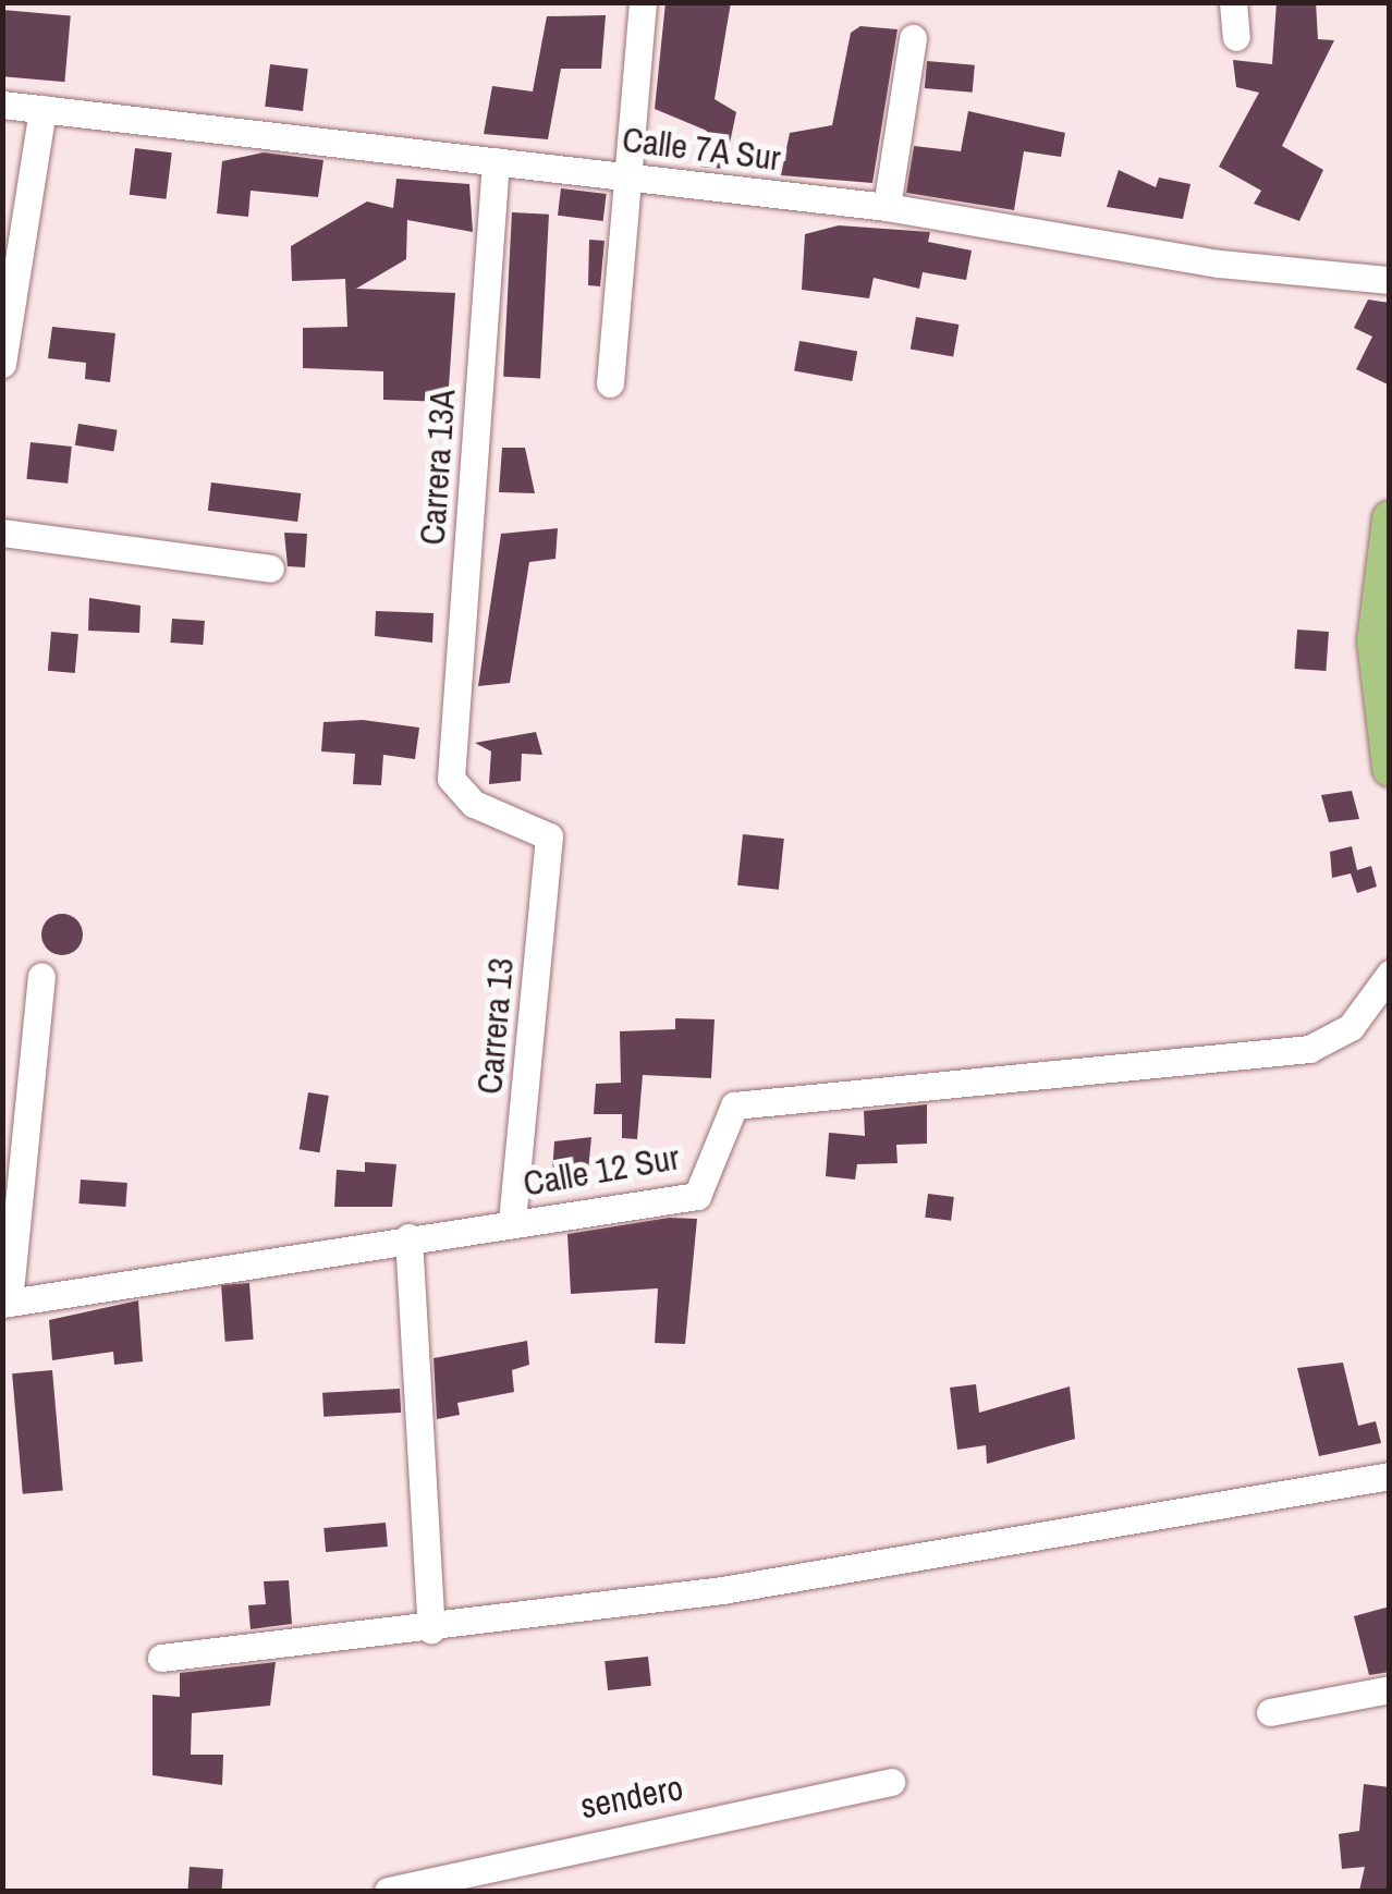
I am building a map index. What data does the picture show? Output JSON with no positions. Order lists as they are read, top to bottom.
{
  "streets": {
    "street": [
      "Calle 7A Sur",
      "Carrera 13A",
      "Carrera 13",
      "Calle 12 Sur",
      "sendero"
    ]
  },
  "crossings": [
    ["Calle 7A Sur", "Carrera 13A"],
    ["Carrera 13A", "Carrera 13"],
    ["Carrera 13", "Calle 12 Sur"]
  ]
}
